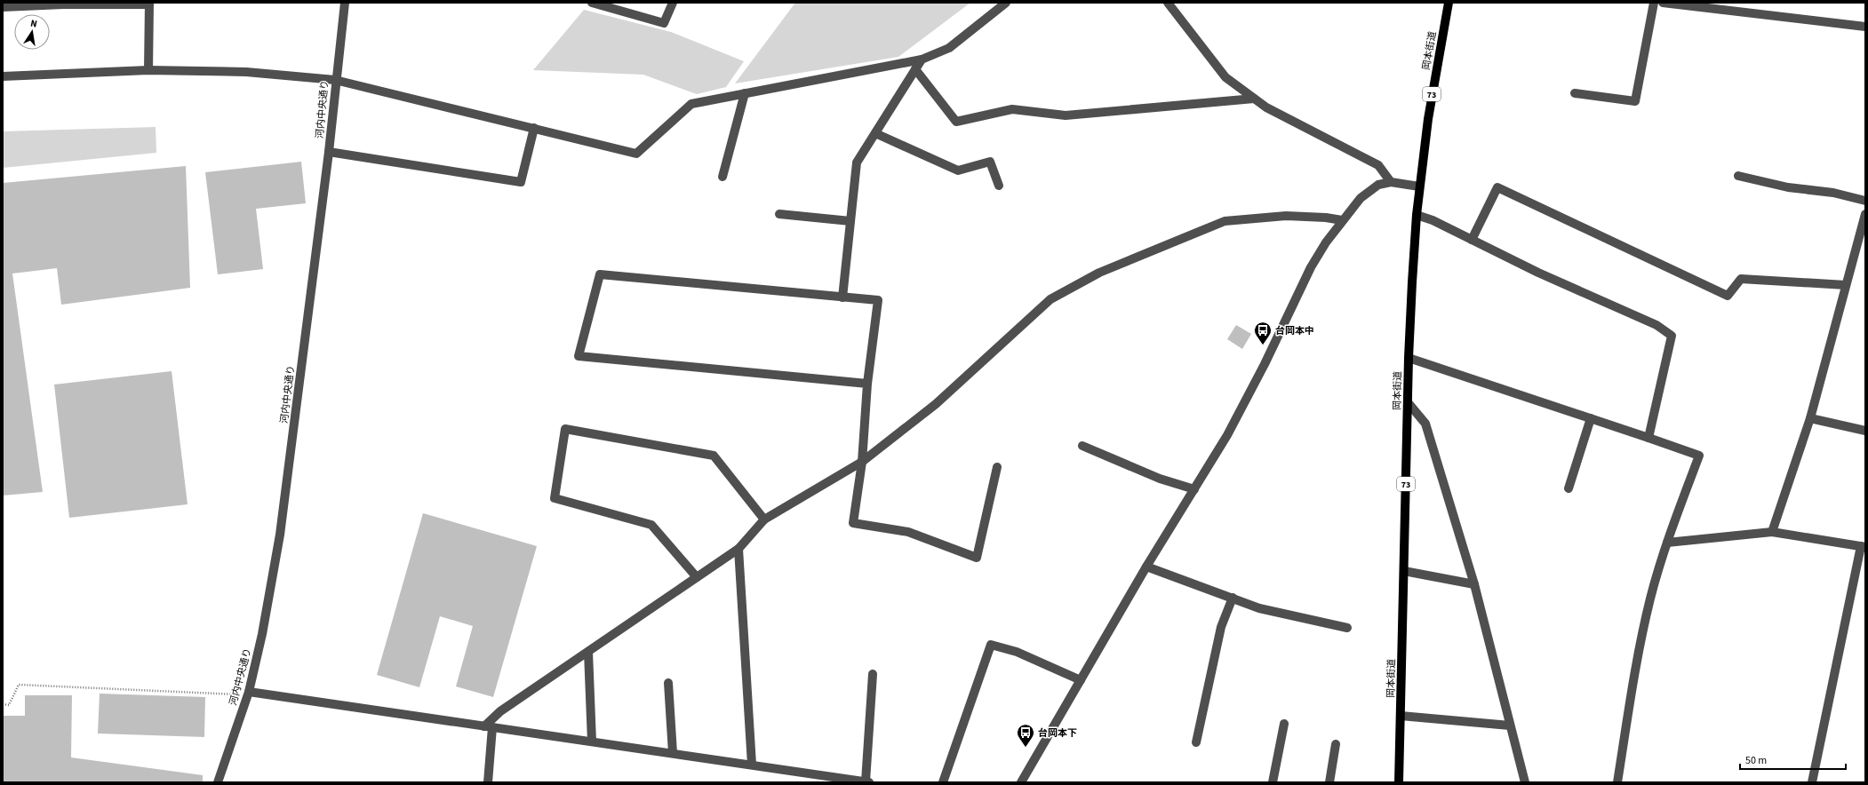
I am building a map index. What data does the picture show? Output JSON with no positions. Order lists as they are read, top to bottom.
{
  "streets": {
    "main road": ["岡本街道", "73"],
    "street": ["河内中央通り"]
  },
  "places": {
    "bus stop": ["台岡本中", "台岡本下"]
  },
  "scale_bar": "50 m",
  "north": "top"
}
